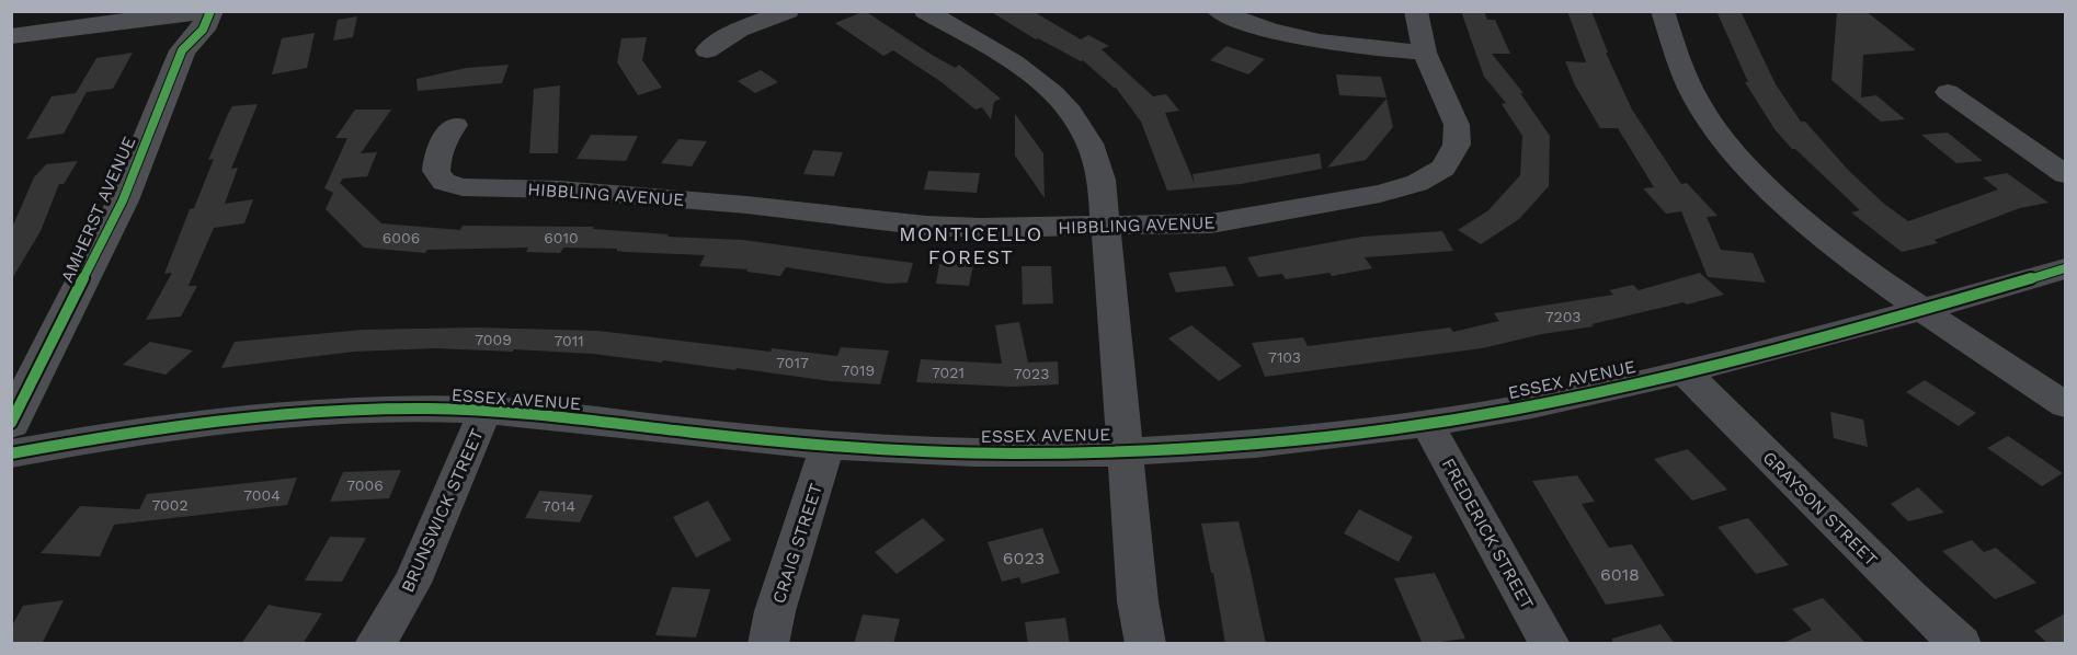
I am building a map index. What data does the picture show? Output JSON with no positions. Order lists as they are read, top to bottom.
{
  "streets": {
    "main road": ["AMHERST AVENUE"],
    "street": [
      "HIBBLING AVENUE",
      "ESSEX AVENUE",
      "GRAYSON STREET",
      "BRUNSWICK STREET",
      "FREDERICK STREET",
      "CRAIG STREET"
    ]
  },
  "crossings": [
    ["ESSEX AVENUE", "GRAYSON STREET"],
    ["ESSEX AVENUE", "BRUNSWICK STREET"],
    ["ESSEX AVENUE", "FREDERICK STREET"],
    ["ESSEX AVENUE", "CRAIG STREET"]
  ],
  "districts": ["MONTICELLO FOREST"],
  "house_numbers": [
    "6006",
    "6010",
    "7203",
    "7009",
    "7011",
    "7103",
    "7017",
    "7019",
    "7021",
    "7023",
    "7006",
    "7004",
    "7002",
    "7014",
    "6023",
    "6018"
  ]
}
